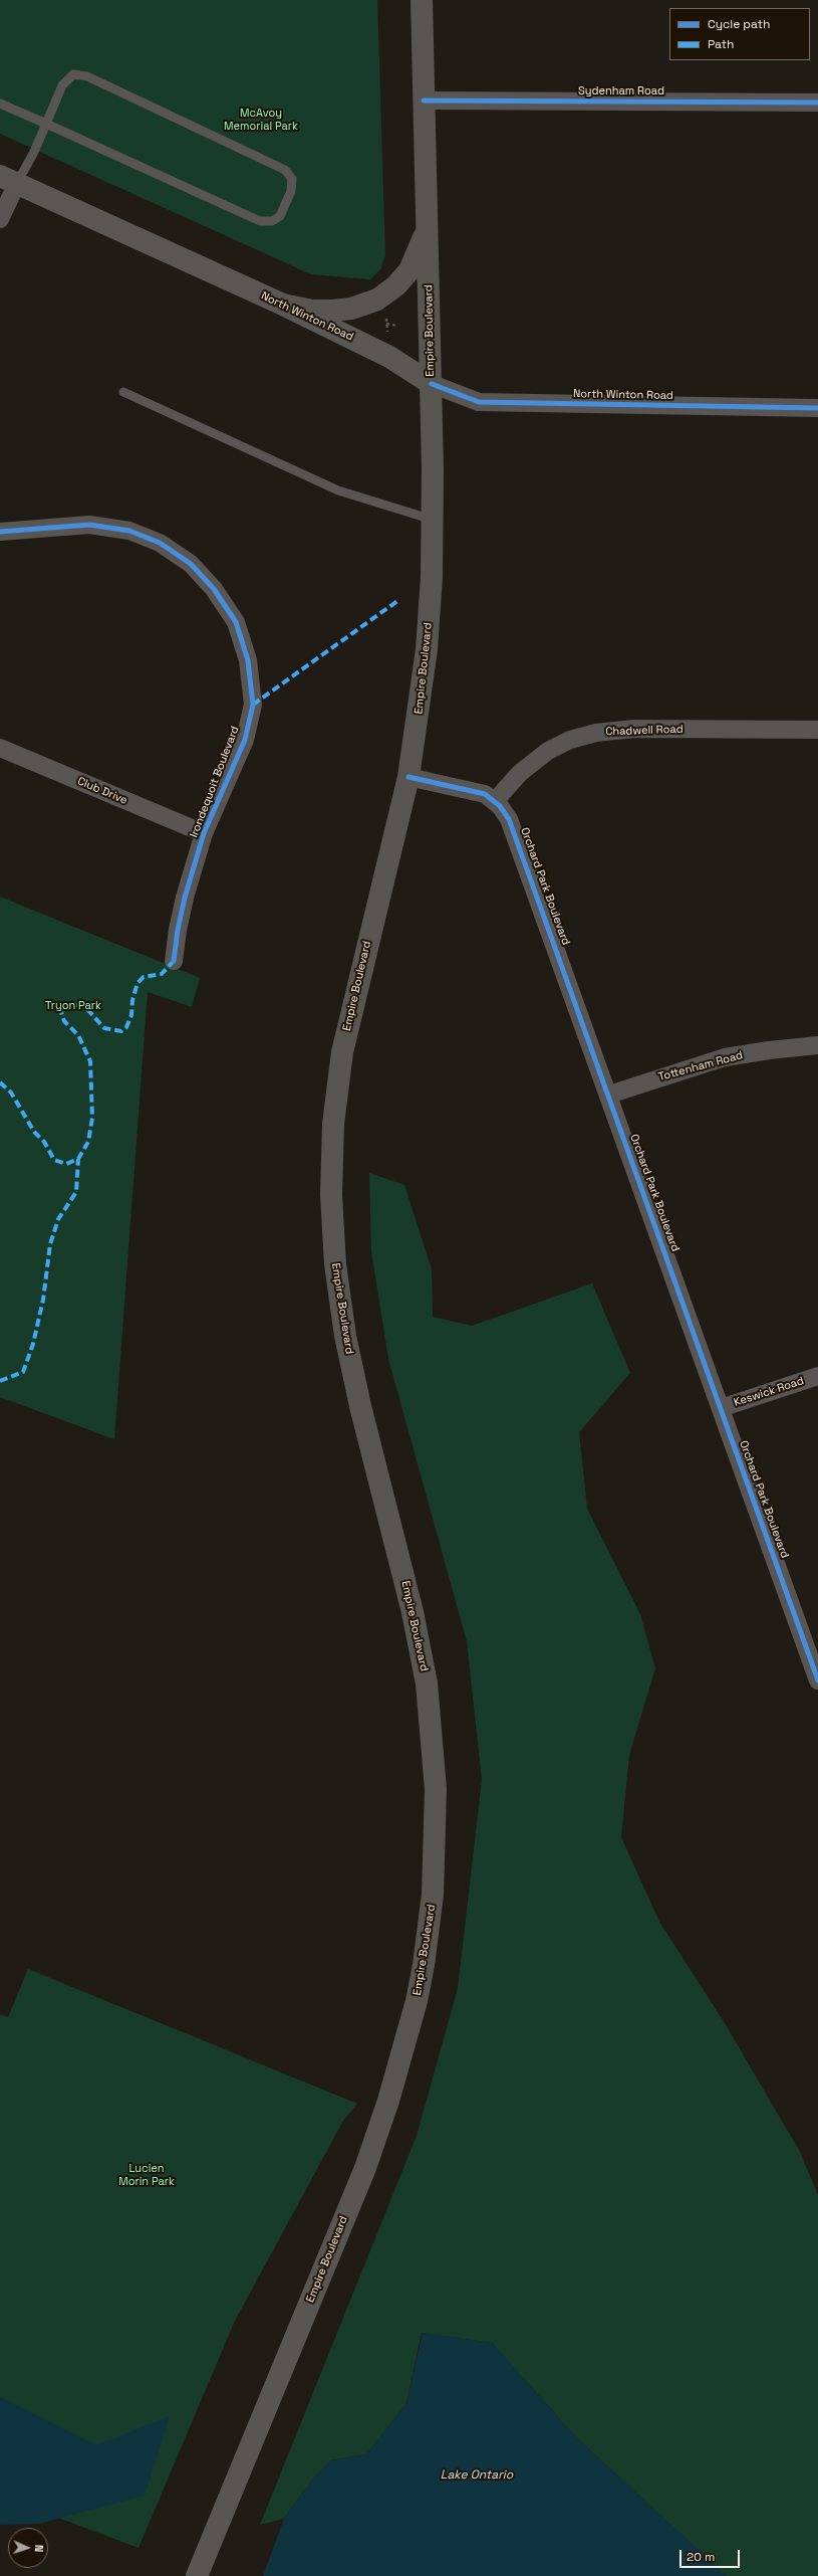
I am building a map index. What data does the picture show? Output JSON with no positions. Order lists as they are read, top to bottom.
{
  "streets": {
    "main road": ["North Winton Road", "Empire Boulevard"],
    "street": [
      "Sydenham Road",
      "Chadwell Road",
      "Irondequoit Boulevard",
      "Club Drive",
      "Orchard Park Boulevard",
      "Tottenham Road",
      "Keswick Road"
    ]
  },
  "crossings": [
    ["Sydenham Road", "Empire Boulevard"],
    ["North Winton Road", "Empire Boulevard"],
    ["Empire Boulevard", "Orchard Park Boulevard"],
    ["Chadwell Road", "Orchard Park Boulevard"],
    ["Irondequoit Boulevard", "Club Drive"],
    ["Orchard Park Boulevard", "Tottenham Road"],
    ["Orchard Park Boulevard", "Keswick Road"]
  ],
  "water": ["Lake Ontario"],
  "parks": ["McAvoy Memorial Park", "Tryon Park", "Lucien Morin Park"],
  "legend": ["Cycle path", "Path"],
  "scale_bar": "20 m",
  "north": "right"
}
